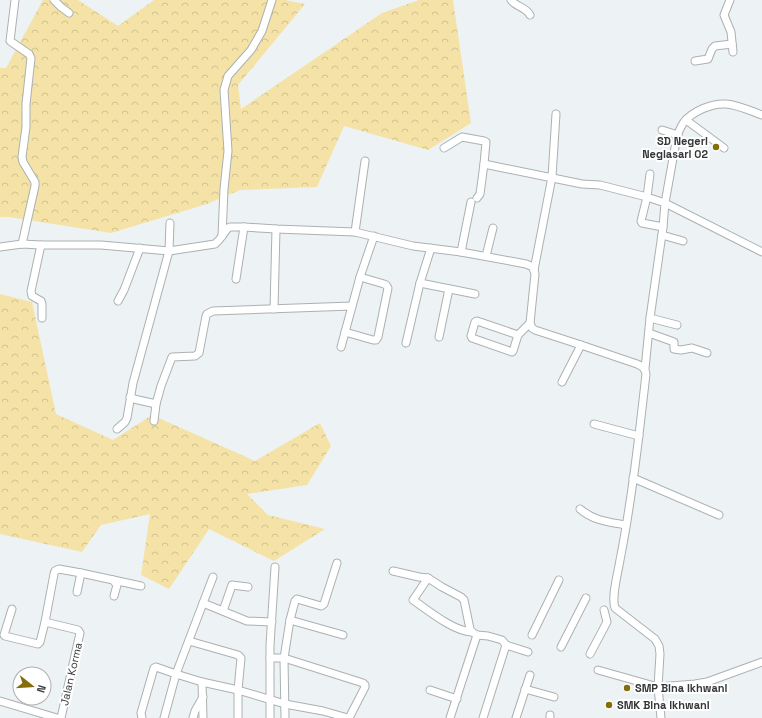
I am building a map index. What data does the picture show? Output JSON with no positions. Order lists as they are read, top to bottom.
{
  "streets": {
    "street": ["Jalan Korma"]
  },
  "places": ["SD Negeri Neglasari 02", "SMP Bina Ikhwani", "SMK Bina Ikhwani"],
  "north": "right"
}
